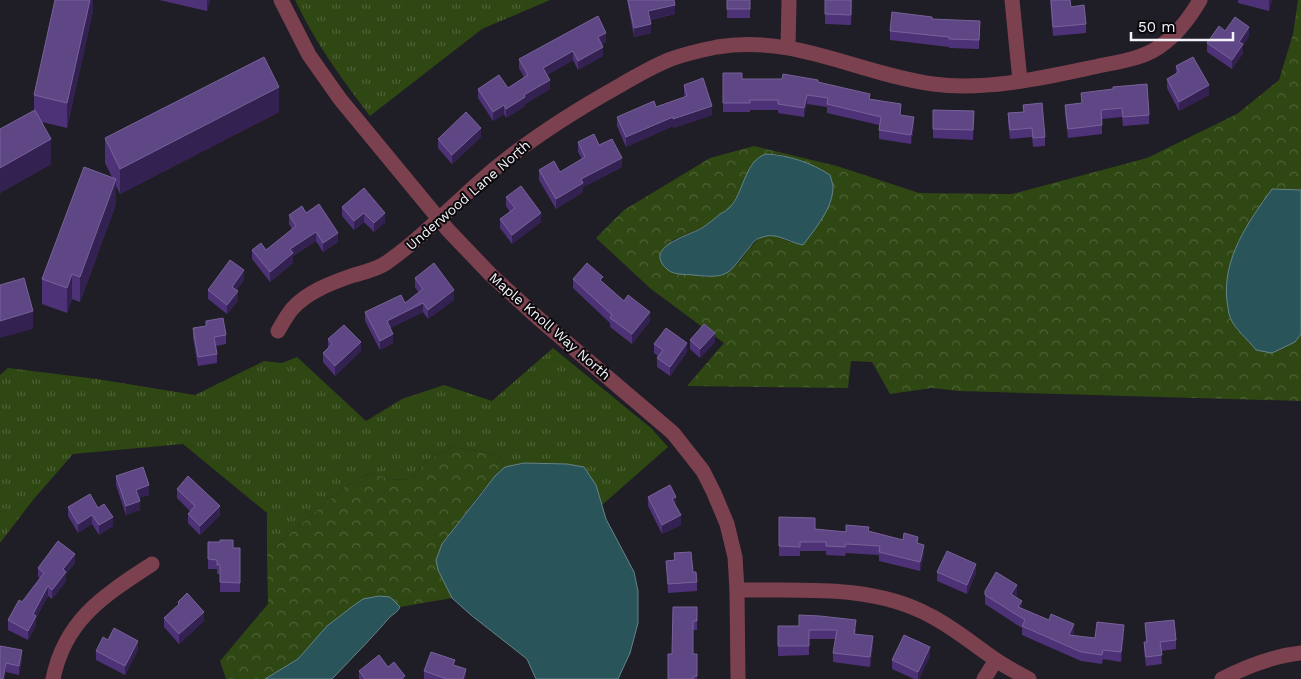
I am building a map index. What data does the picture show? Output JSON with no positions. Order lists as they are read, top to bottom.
{
  "streets": {
    "street": ["Underwood Lane North", "Maple Knoll Way North"]
  },
  "crossings": [
    ["Underwood Lane North", "Maple Knoll Way North"]
  ],
  "scale_bar": "50 m"
}
